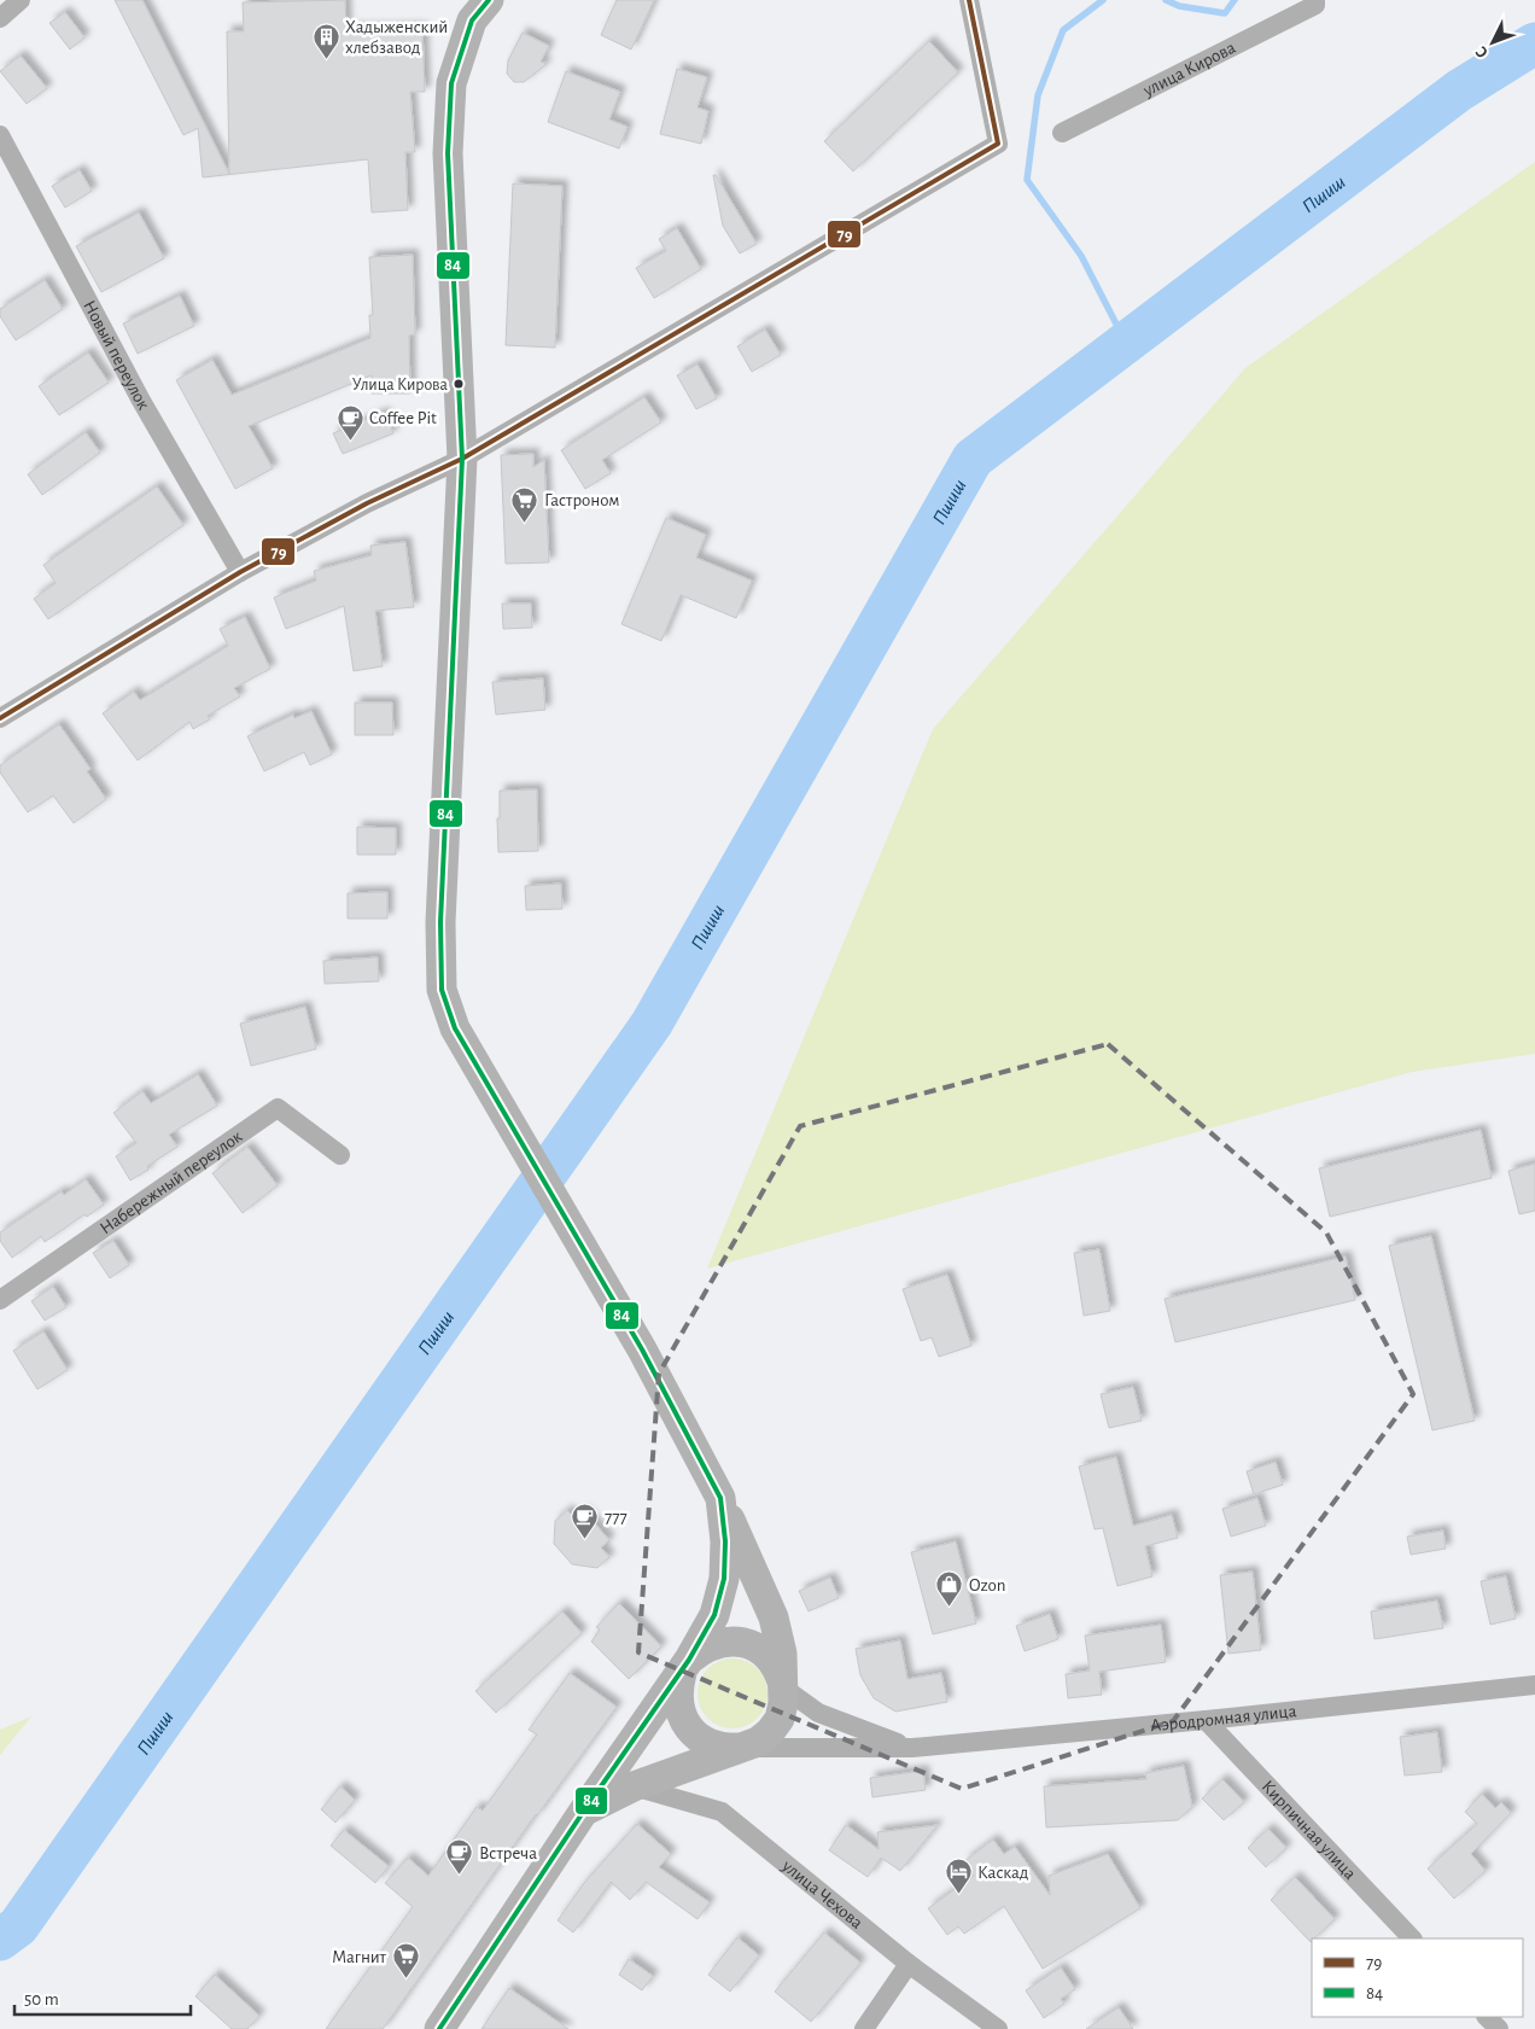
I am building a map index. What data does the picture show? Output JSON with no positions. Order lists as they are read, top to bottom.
{
  "streets": {
    "street": [
      "улица Кирова",
      "Новый переулок",
      "Набережный переулок",
      "Аэродромная улица",
      "Кирпичная улица",
      "улица Чехова"
    ]
  },
  "crossings": [
    ["Аэродромная улица", "Кирпичная улица"]
  ],
  "water": ["Пшиш"],
  "places": {
    "building": ["Хадыженский хлебзавод"],
    "other": ["Улица Кирова"],
    "cafe": ["Coffee Pit", "777", "Встреча"],
    "supermarket": ["Гастроном", "Магнит"],
    "shop": ["Ozon"],
    "hotel": ["Каскад"]
  },
  "lines": ["transit line 79", "transit line 84"],
  "legend": ["79", "84"],
  "scale_bar": "50 m",
  "north": "bottom left"
}
